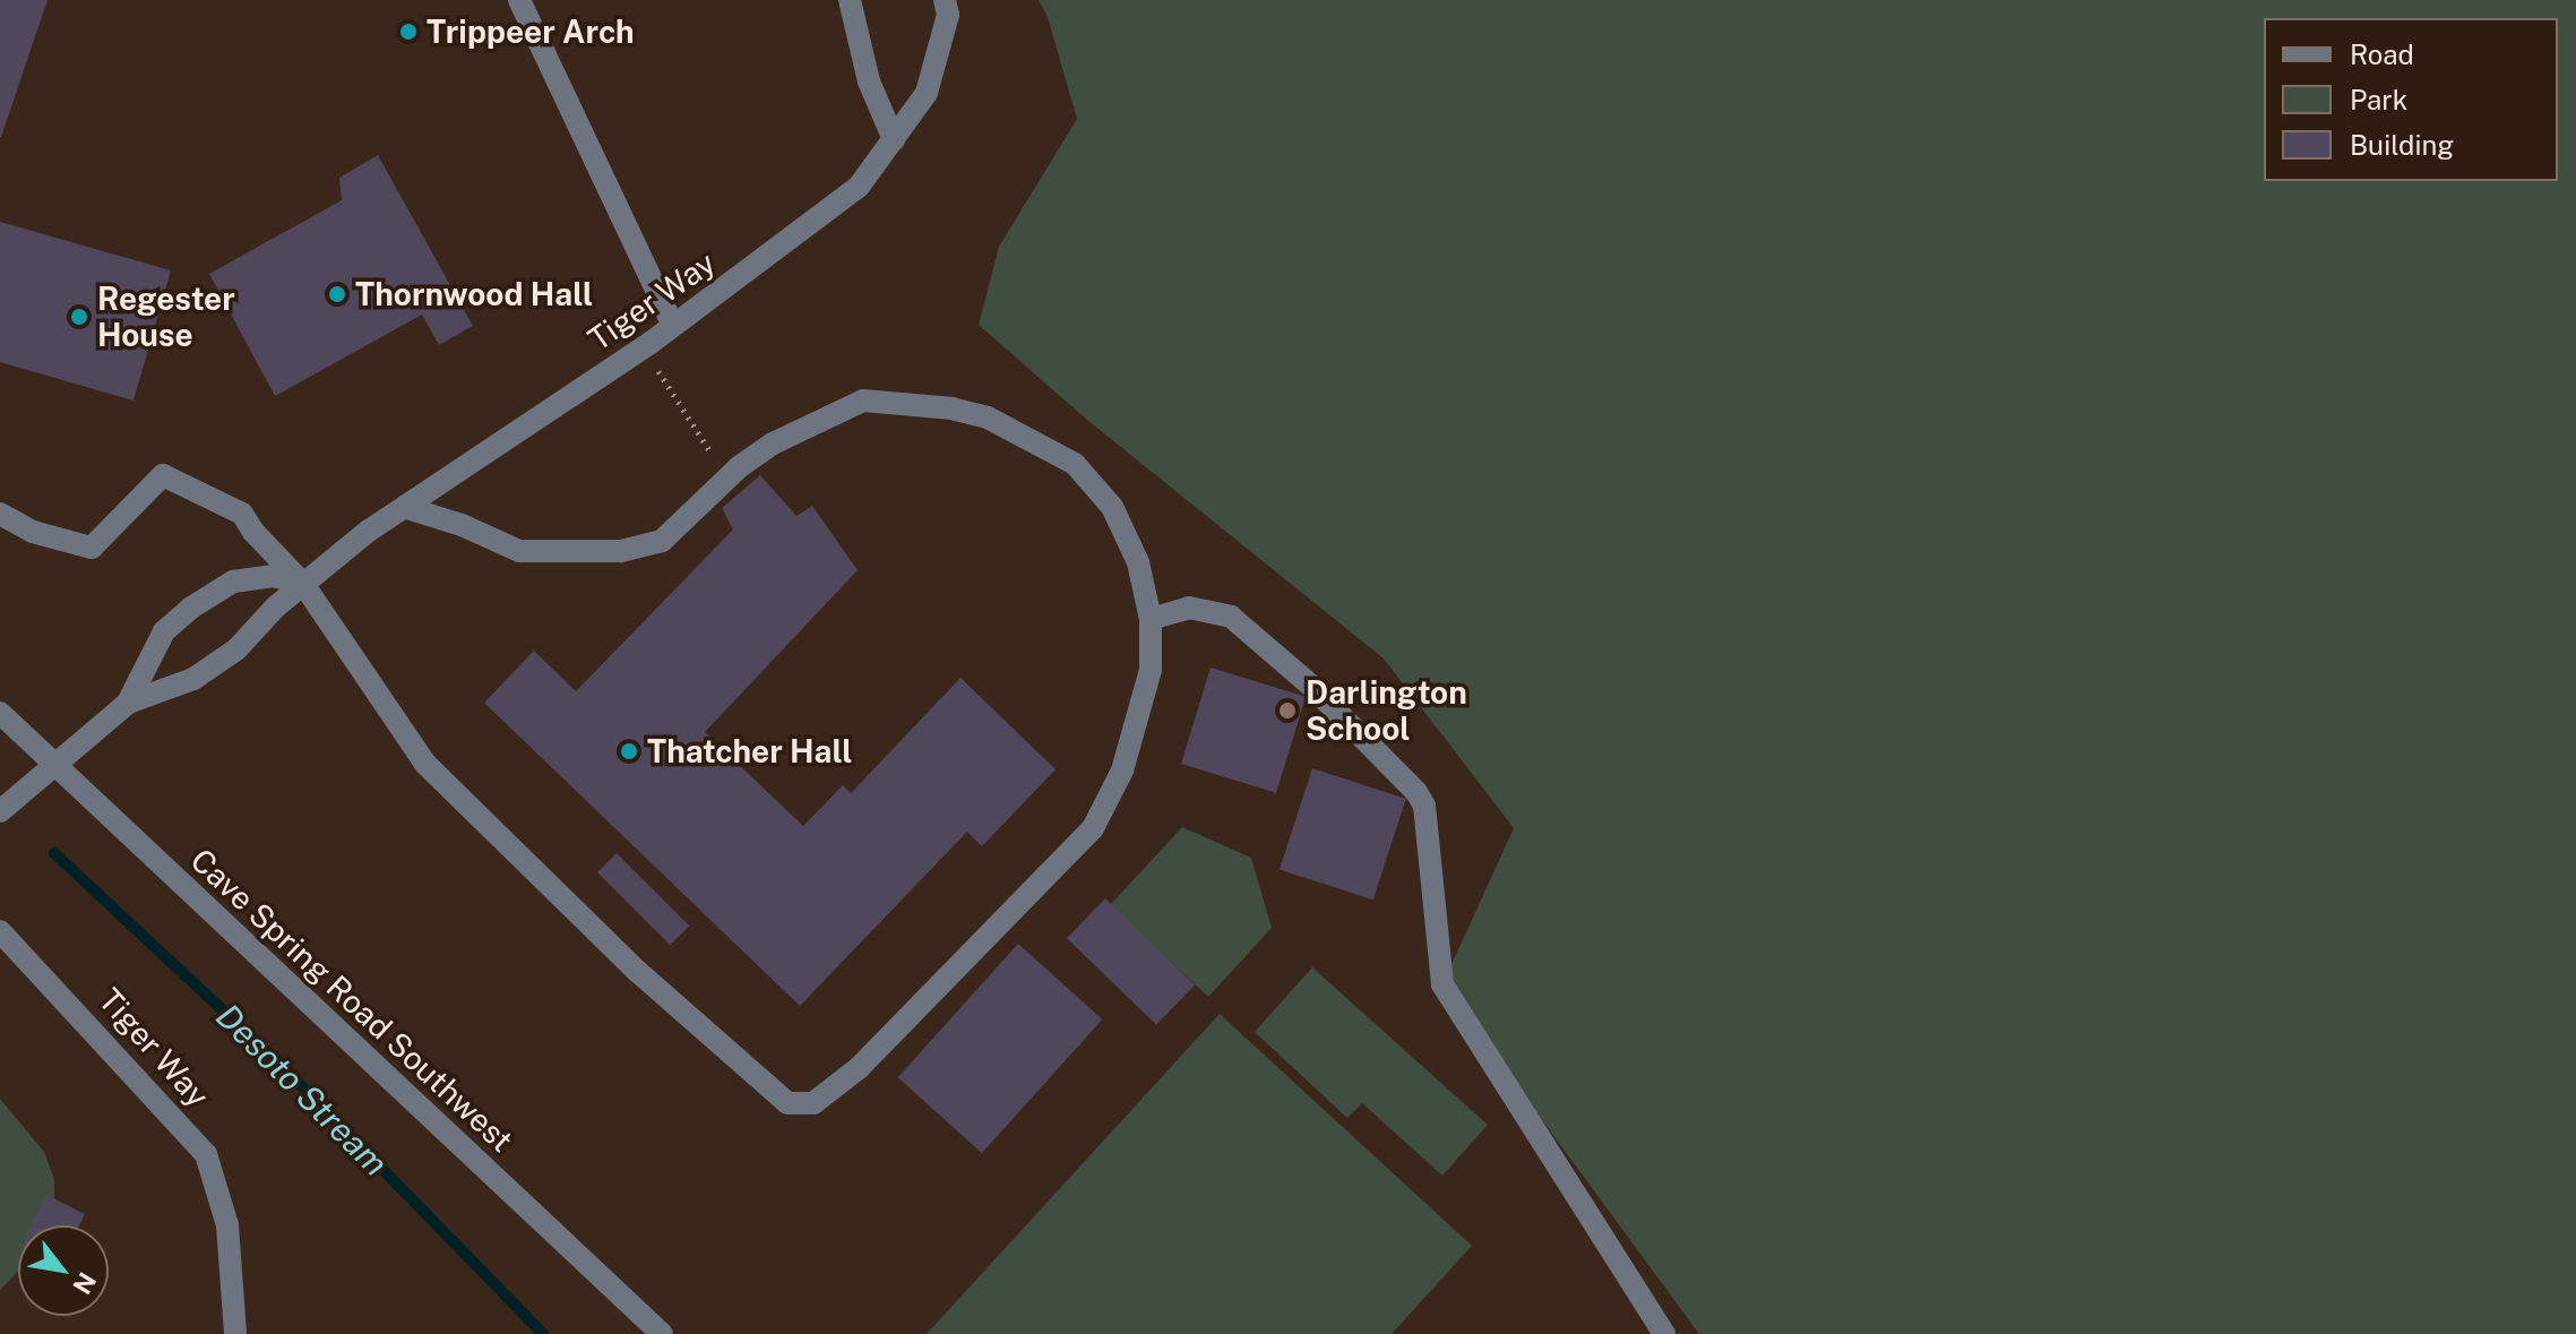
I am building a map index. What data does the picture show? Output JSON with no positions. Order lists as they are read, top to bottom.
{
  "streets": {
    "street": ["Tiger Way", "Cave Spring Road Southwest"]
  },
  "crossings": [
    ["Tiger Way", "Cave Spring Road Southwest"]
  ],
  "water": ["Desoto Stream"],
  "places": [
    "Trippeer Arch",
    "Thornwood Hall",
    "Regester House",
    "Darlington School",
    "Thatcher Hall"
  ],
  "legend": ["Road", "Park", "Building"],
  "north": "bottom right"
}
